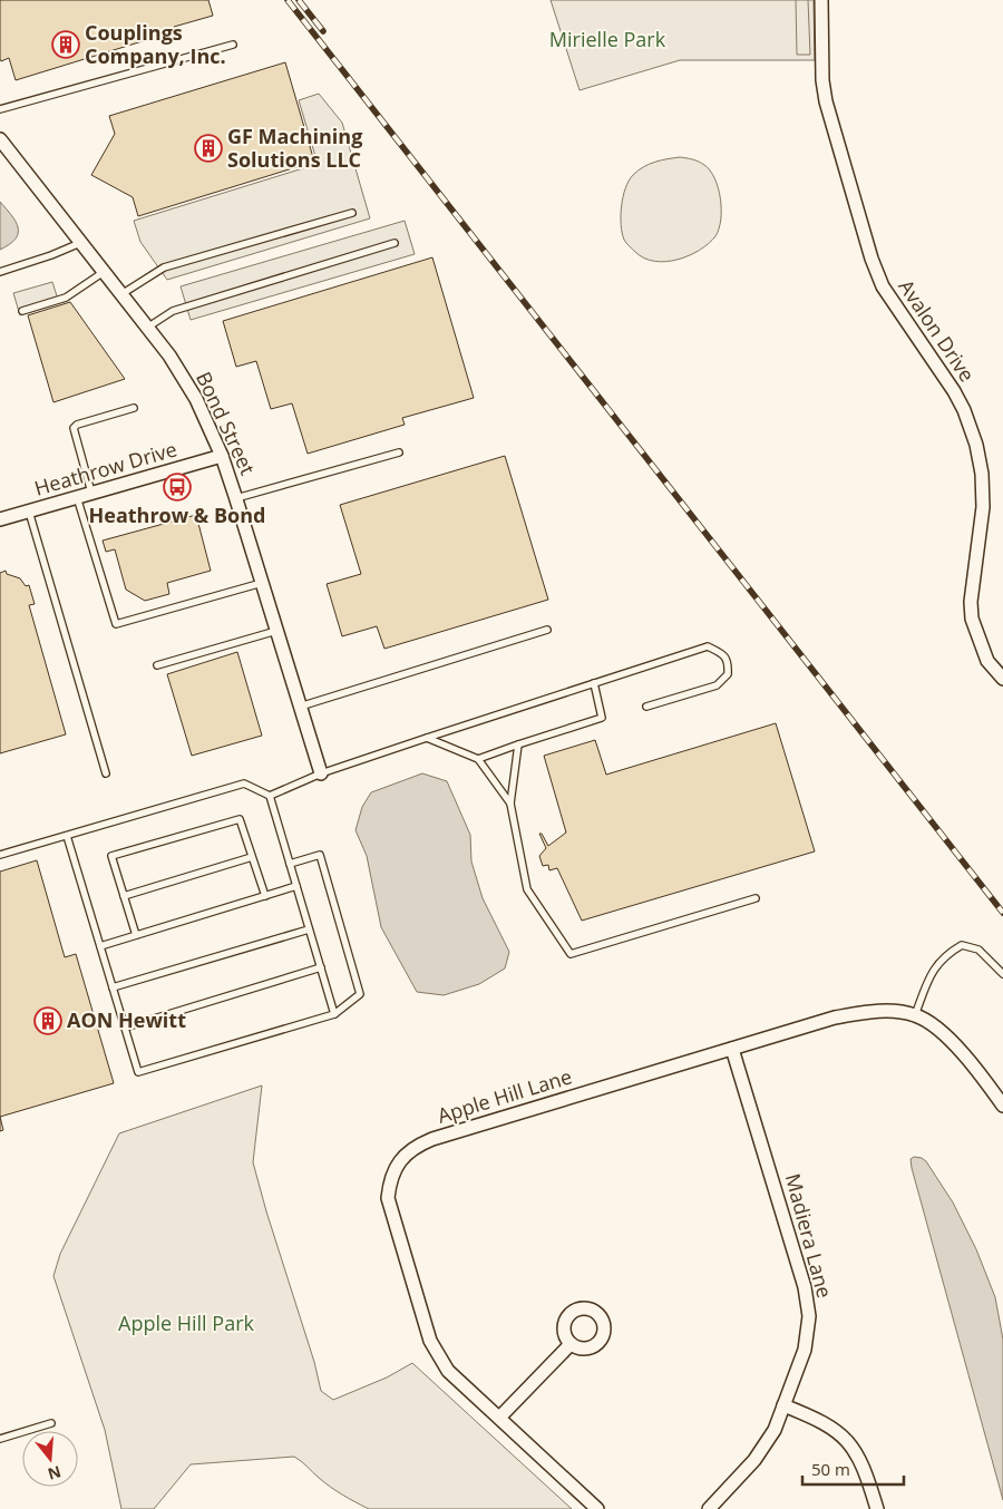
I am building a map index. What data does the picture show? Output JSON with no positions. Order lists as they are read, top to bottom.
{
  "streets": {
    "street": [
      "Avalon Drive",
      "Bond Street",
      "Heathrow Drive",
      "Apple Hill Lane",
      "Madiera Lane"
    ]
  },
  "crossings": [
    ["Bond Street", "Heathrow Drive"],
    ["Apple Hill Lane", "Madiera Lane"]
  ],
  "parks": ["Mirielle Park", "Apple Hill Park"],
  "places": {
    "building": ["Couplings Company, Inc.", "GF Machining Solutions LLC", "AON Hewitt"],
    "bus stop": ["Heathrow & Bond"]
  },
  "scale_bar": "50 m",
  "north": "bottom"
}
